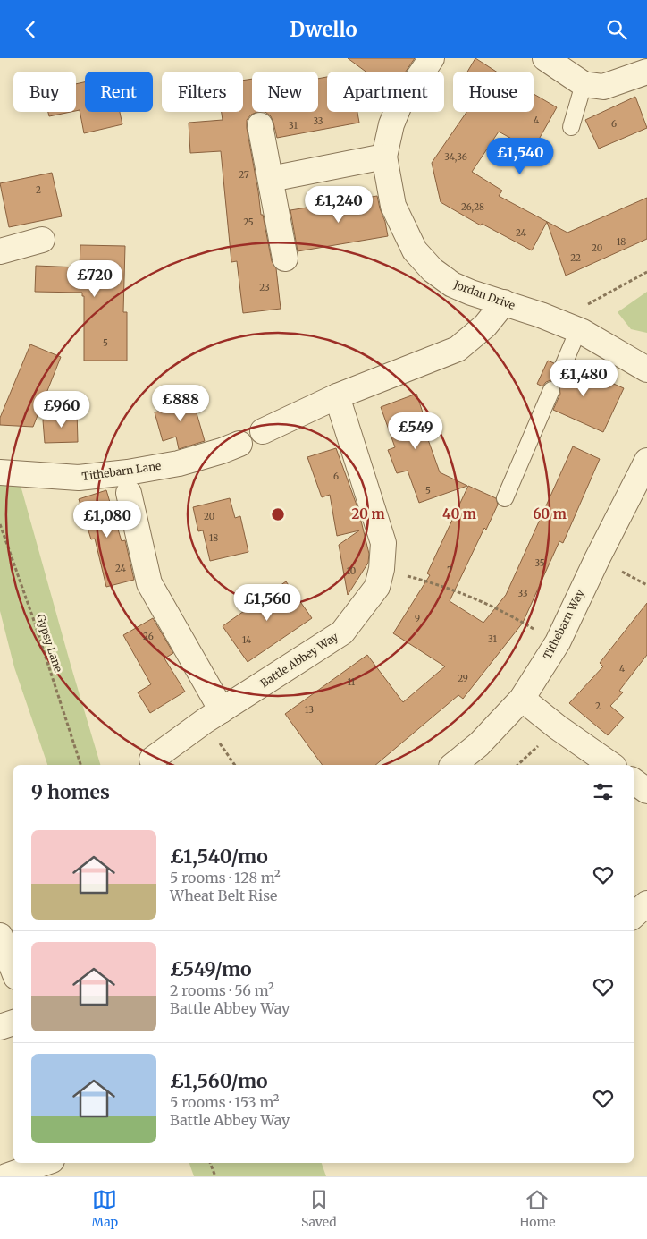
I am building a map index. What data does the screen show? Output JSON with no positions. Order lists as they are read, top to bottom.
{
  "streets": {
    "street": [
      "Jordan Drive",
      "Tithebarn Lane",
      "Tithebarn Way",
      "Battle Abbey Way"
    ],
    "path": ["Gypsy Lane"]
  },
  "house_numbers": [
    "4",
    "33",
    "6",
    "31",
    "34,36",
    "27",
    "2",
    "26,28",
    "25",
    "24",
    "18",
    "20",
    "22",
    "23",
    "5",
    "6",
    "5",
    "20",
    "18",
    "35",
    "24",
    "7",
    "10",
    "33",
    "9",
    "26",
    "31",
    "14",
    "4",
    "29",
    "11",
    "2",
    "13"
  ],
  "page": {
    "header": "Dwello",
    "chip": [
      "Buy",
      "Rent",
      "Filters",
      "New",
      "Apartment",
      "House"
    ],
    "price": [
      "£1,540",
      "£1,240",
      "£720",
      "£1,480",
      "£888",
      "£960",
      "£549",
      "£1,080",
      "£1,560"
    ],
    "heading": "9 homes",
    "list": [
      {
        "name": "£1,540/mo",
        "note": "5 rooms · 128 m² · Wheat Belt Rise"
      },
      {
        "name": "£549/mo",
        "note": "2 rooms · 56 m² · Battle Abbey Way"
      },
      {
        "name": "£1,560/mo",
        "note": "5 rooms · 153 m² · Battle Abbey Way"
      }
    ],
    "tabs": ["Map", "Saved", "Home"]
  },
  "rings": ["20 m", "40 m", "60 m"]
}
